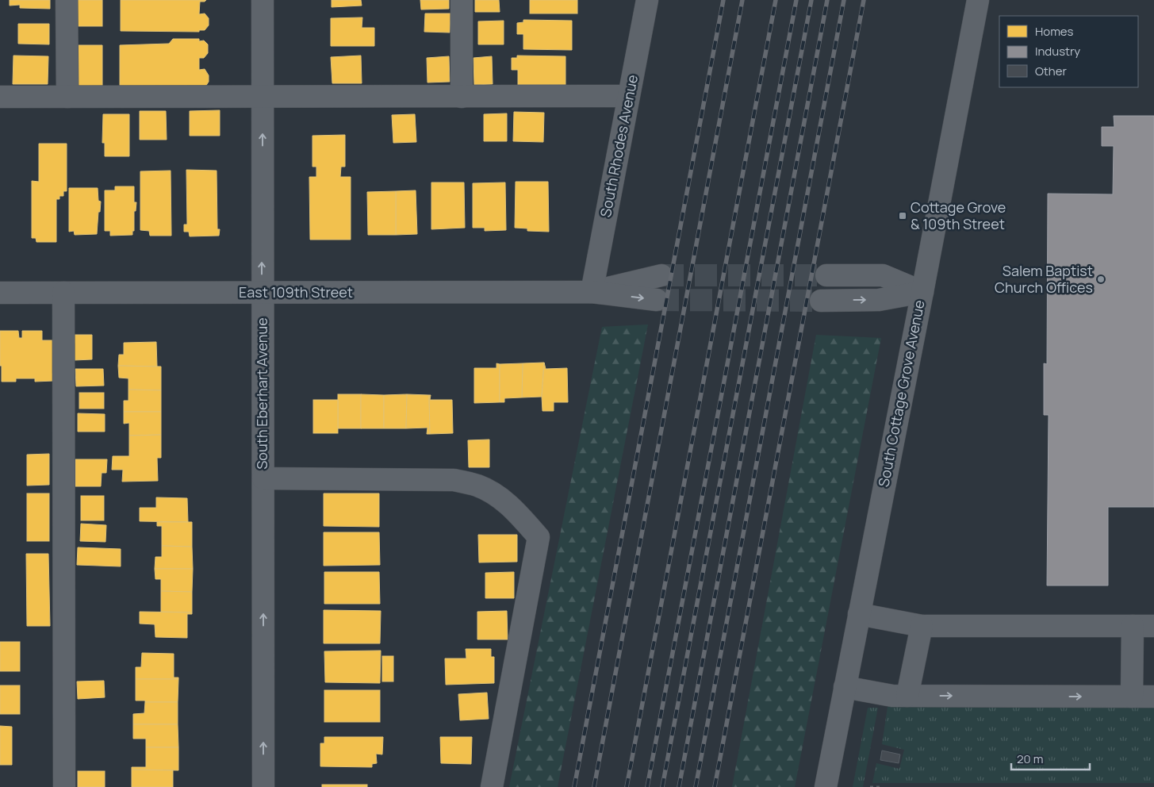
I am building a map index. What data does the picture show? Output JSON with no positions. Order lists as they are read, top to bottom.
{
  "streets": {
    "street": [
      "South Rhodes Avenue",
      "East 109th Street",
      "South Eberhart Avenue",
      "South Cottage Grove Avenue"
    ]
  },
  "crossings": [
    ["South Rhodes Avenue", "East 109th Street"],
    ["East 109th Street", "South Eberhart Avenue"]
  ],
  "one_way": ["South Eberhart Avenue"],
  "places": {
    "transit": ["Cottage Grove & 109th Street"],
    "other": ["Salem Baptist Church Offices"]
  },
  "legend": ["Homes", "Industry", "Other"],
  "scale_bar": "20 m"
}
